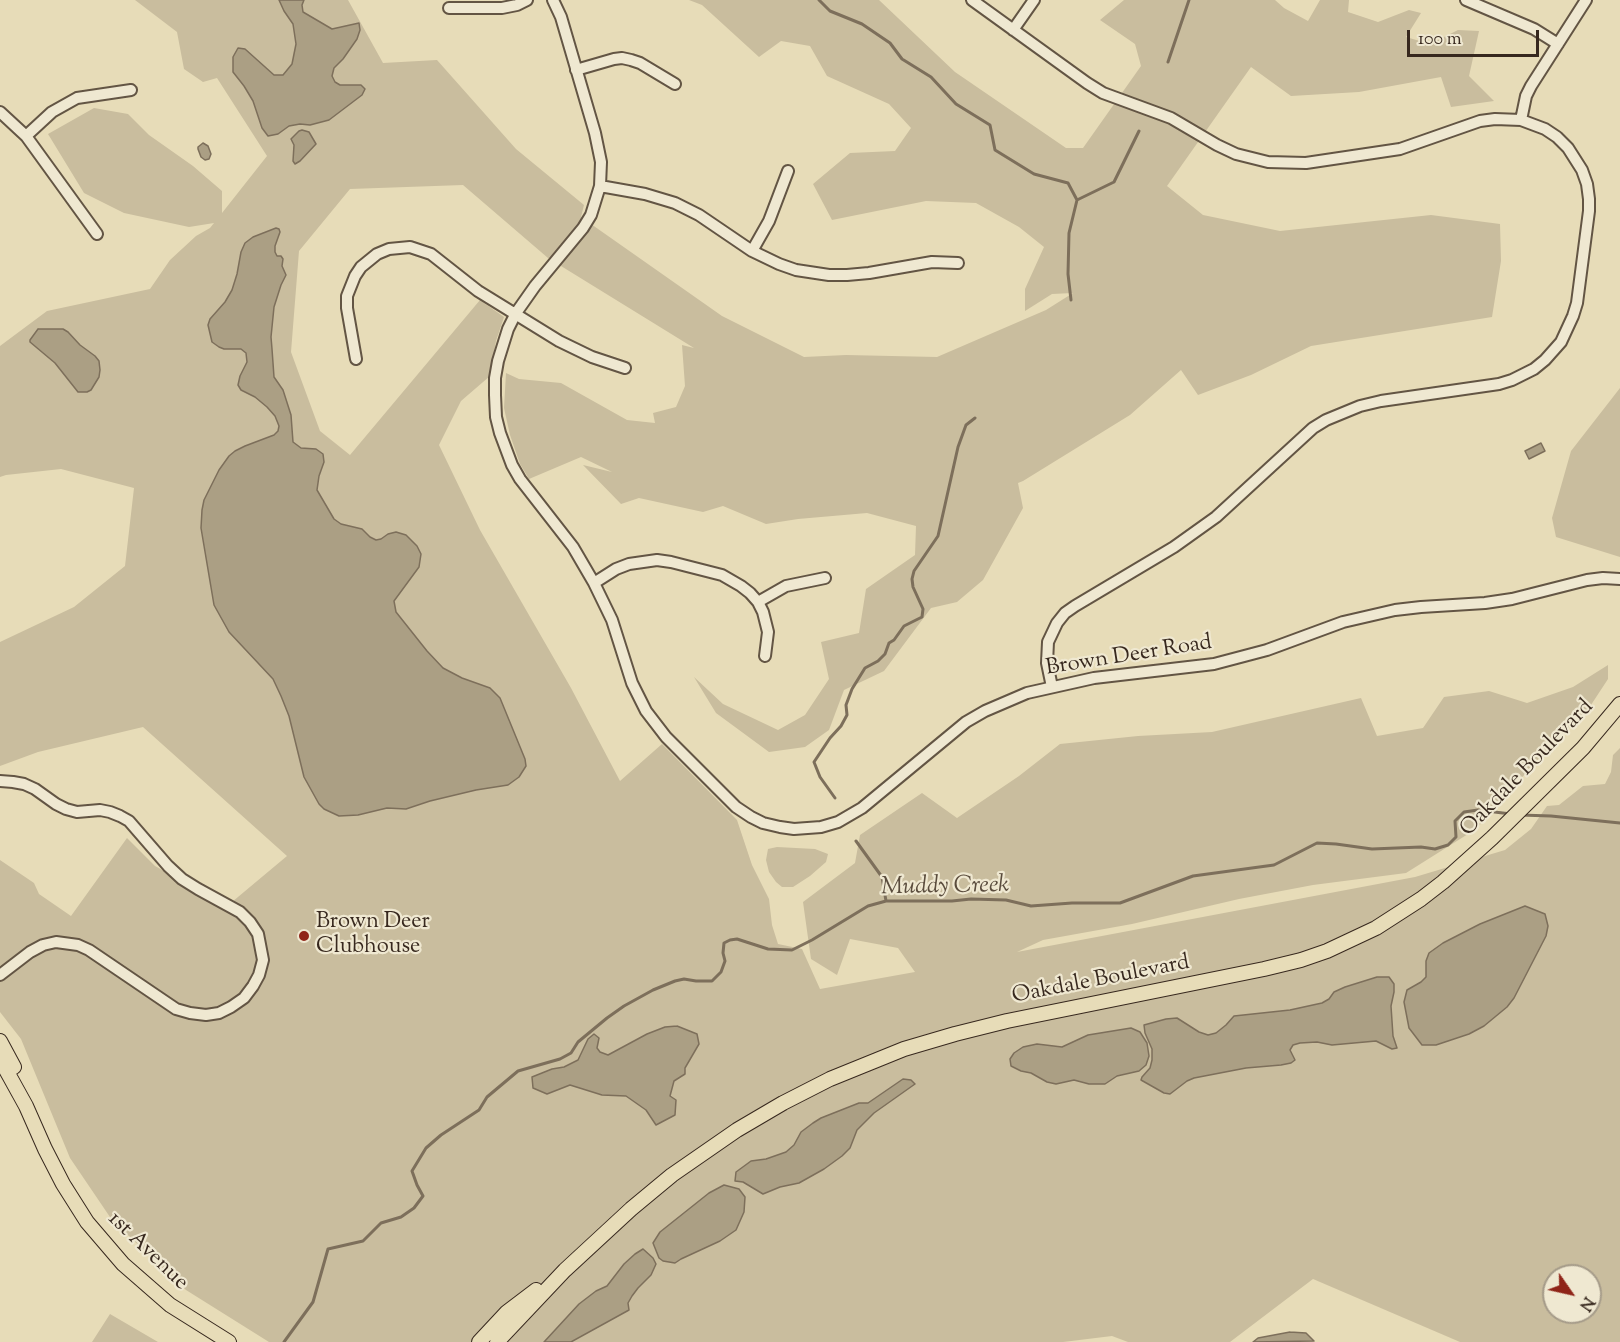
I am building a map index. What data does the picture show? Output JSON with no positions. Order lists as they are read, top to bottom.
{
  "streets": {
    "main road": ["Oakdale Boulevard", "1st Avenue"],
    "street": ["Brown Deer Road"]
  },
  "water": ["Muddy Creek"],
  "places": ["Brown Deer Clubhouse"],
  "scale_bar": "100 m",
  "north": "bottom right"
}
